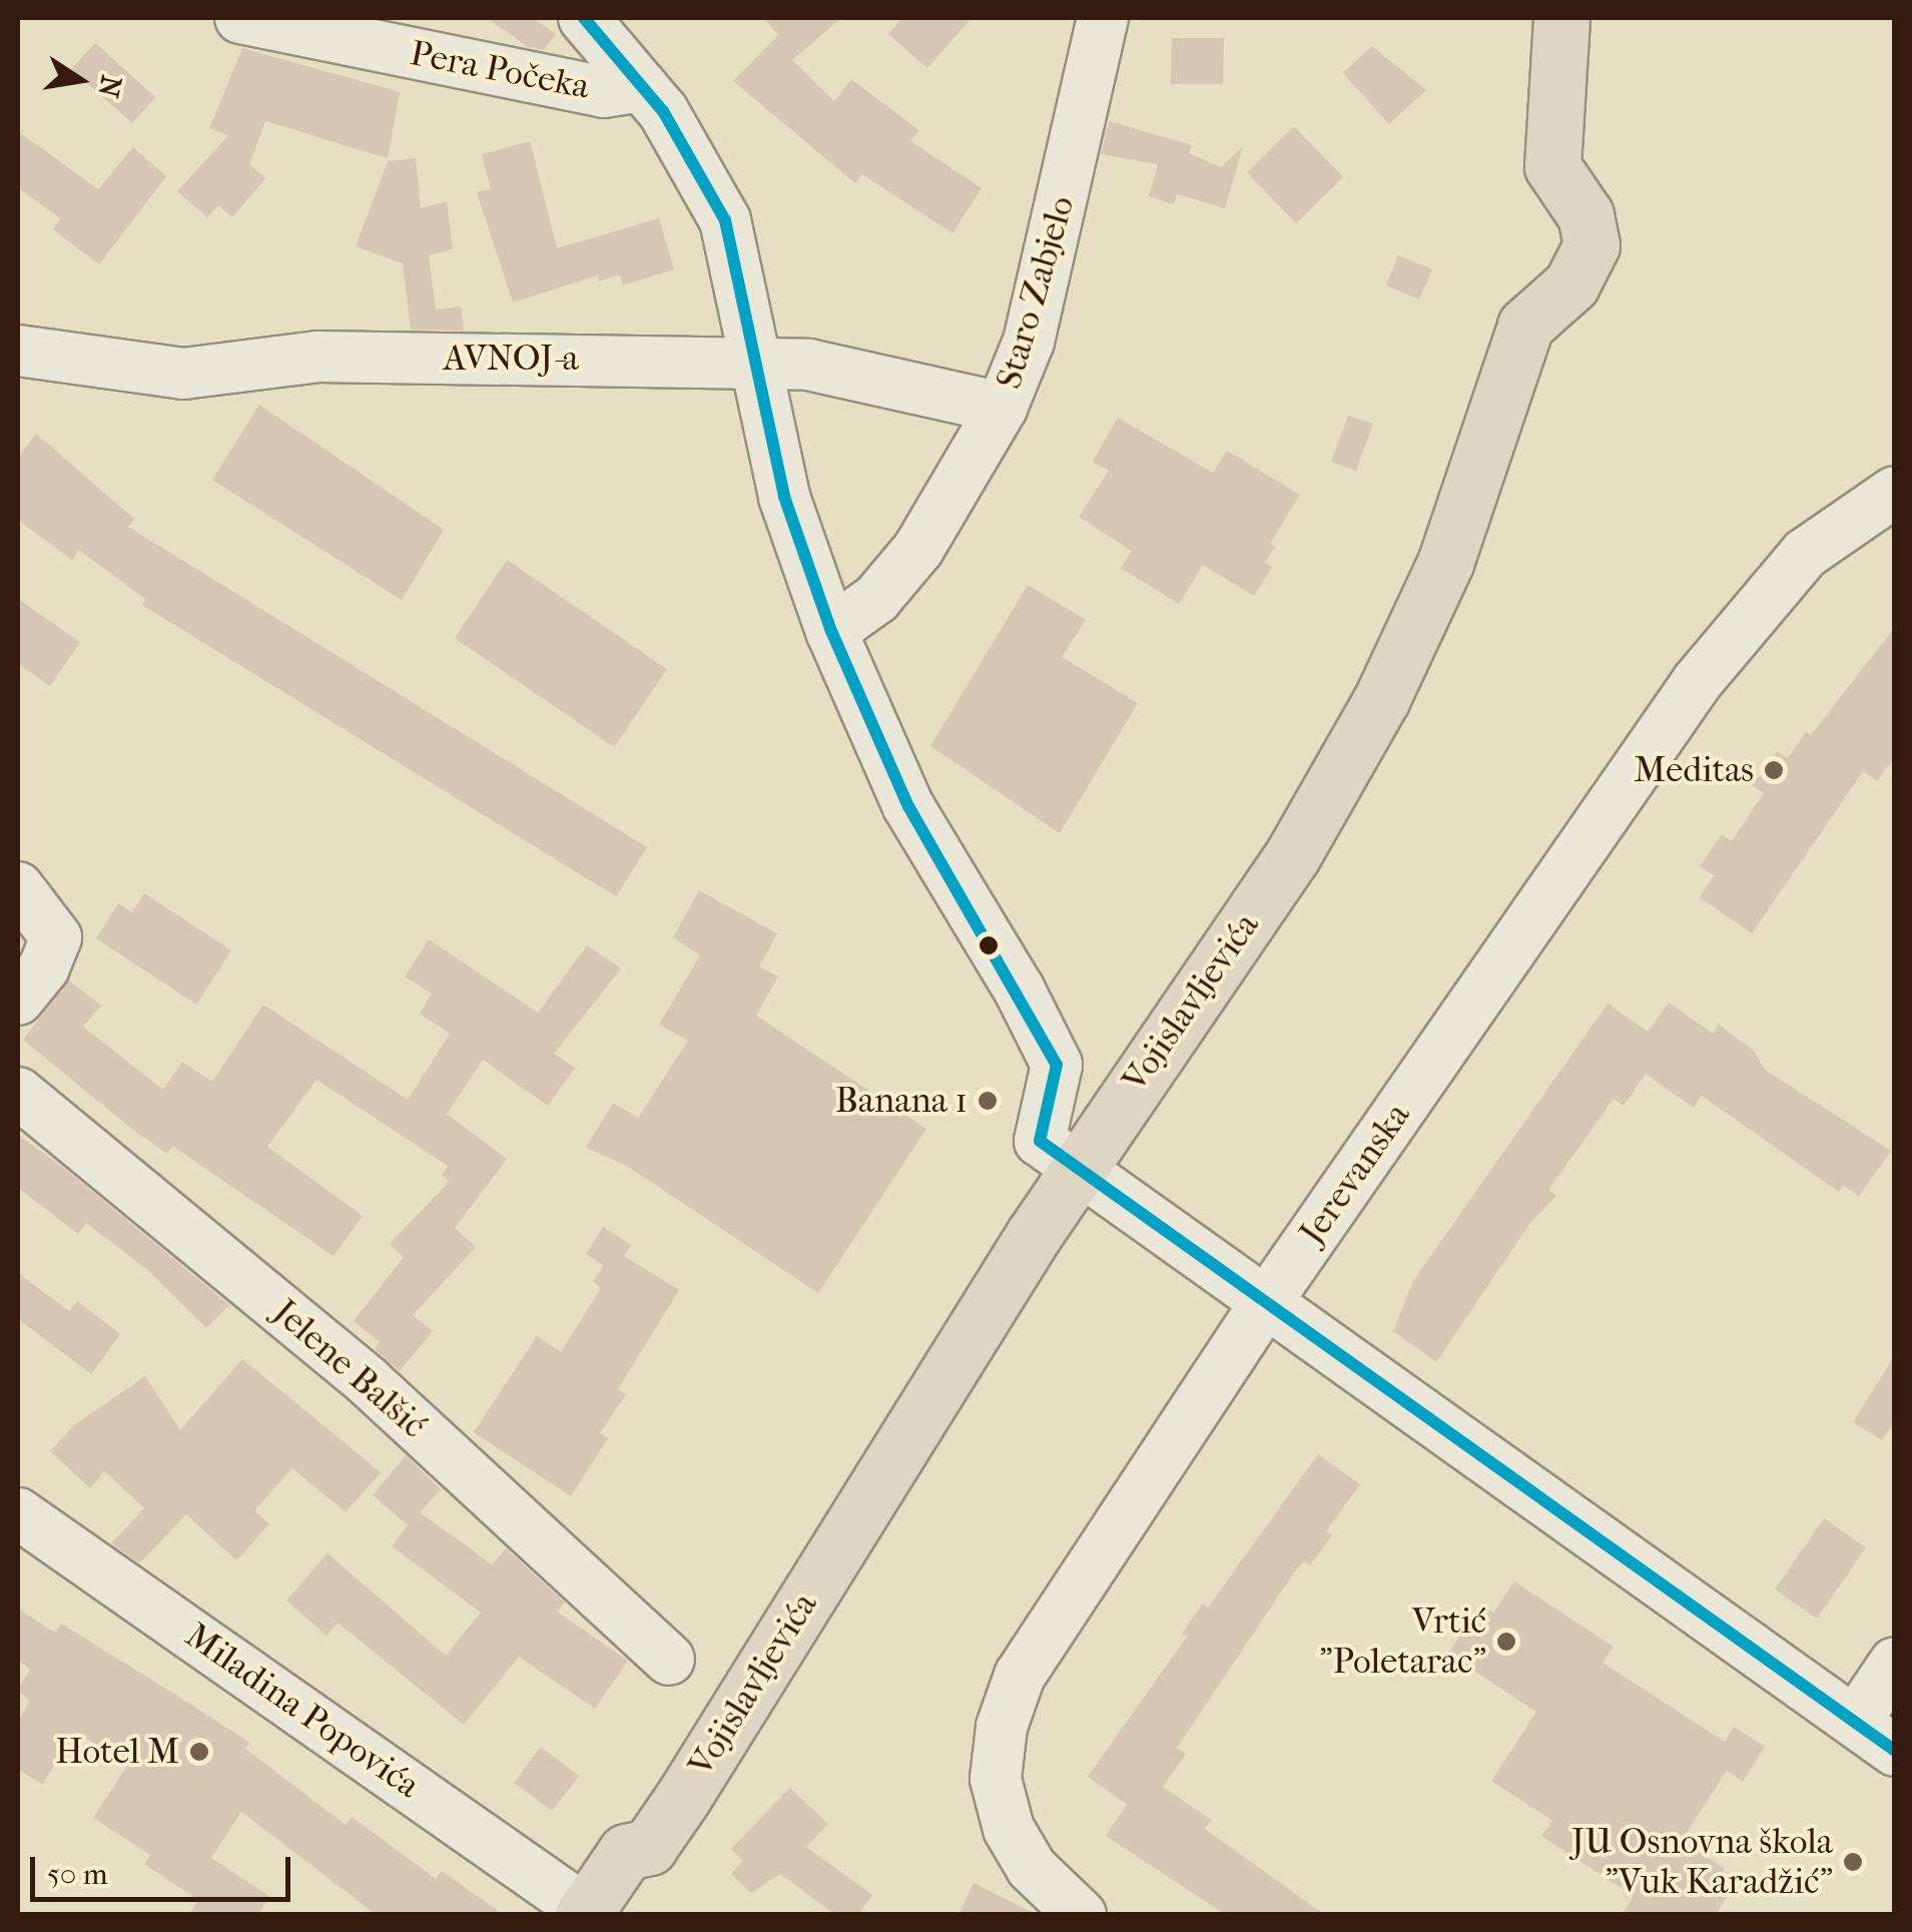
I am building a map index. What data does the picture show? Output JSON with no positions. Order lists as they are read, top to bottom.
{
  "streets": {
    "main road": ["Vojislavljevića"],
    "street": [
      "Pera Počeka",
      "Staro Zabjelo",
      "AVNOJ-a",
      "Jerevanska",
      "Jelene Balšić",
      "Miladina Popovića"
    ]
  },
  "crossings": [
    ["Staro Zabjelo", "AVNOJ-a"],
    ["Vojislavljevića", "Miladina Popovića"]
  ],
  "places": [
    "Meditas",
    "Banana 1",
    "Vrtić \"Poletarac\"",
    "Hotel M",
    "JU Osnovna škola \"Vuk Karadžić\""
  ],
  "scale_bar": "50 m",
  "north": "right"
}
